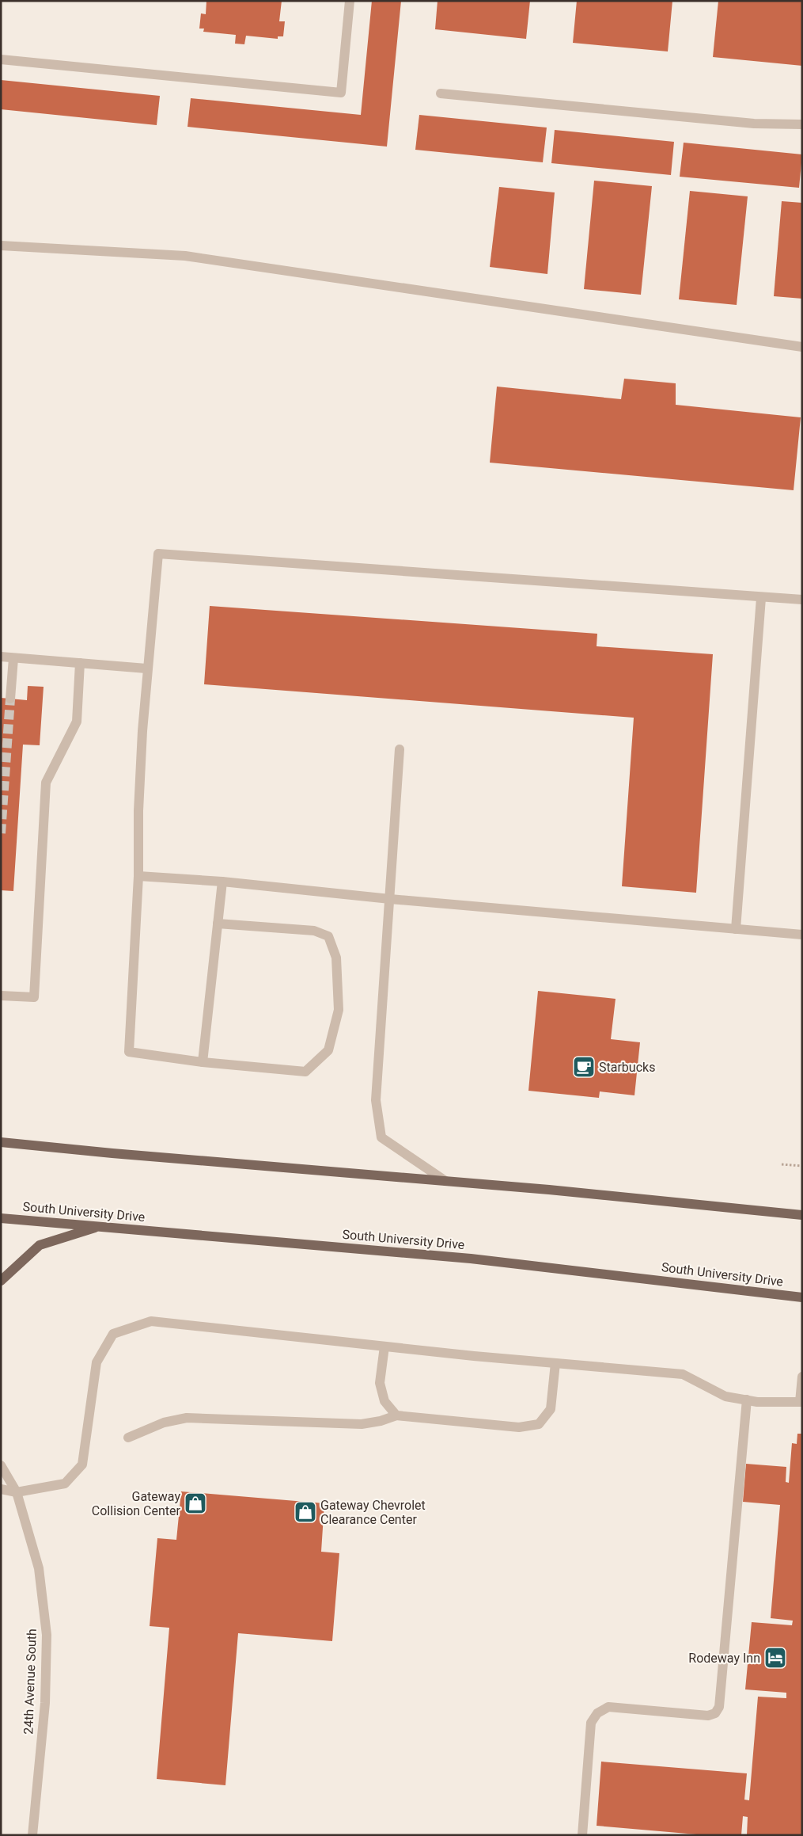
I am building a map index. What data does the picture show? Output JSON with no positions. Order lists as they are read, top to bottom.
{
  "streets": {
    "main road": ["South University Drive"],
    "street": ["24th Avenue South"]
  },
  "places": {
    "cafe": ["Starbucks"],
    "shop": ["Gateway Collision Center", "Gateway Chevrolet Clearance Center"],
    "hotel": ["Rodeway Inn"]
  }
}
